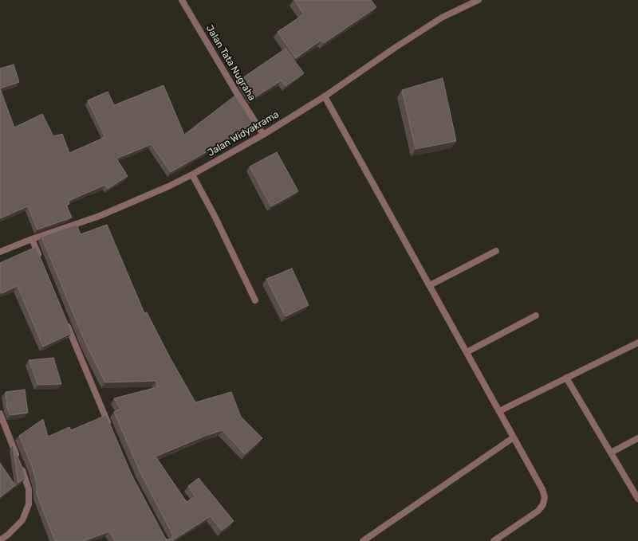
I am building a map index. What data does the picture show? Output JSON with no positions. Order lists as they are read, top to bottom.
{
  "streets": {
    "street": ["Jalan Tata Nugraha", "Jalan Widyakrama"]
  },
  "crossings": [
    ["Jalan Tata Nugraha", "Jalan Widyakrama"]
  ]
}
